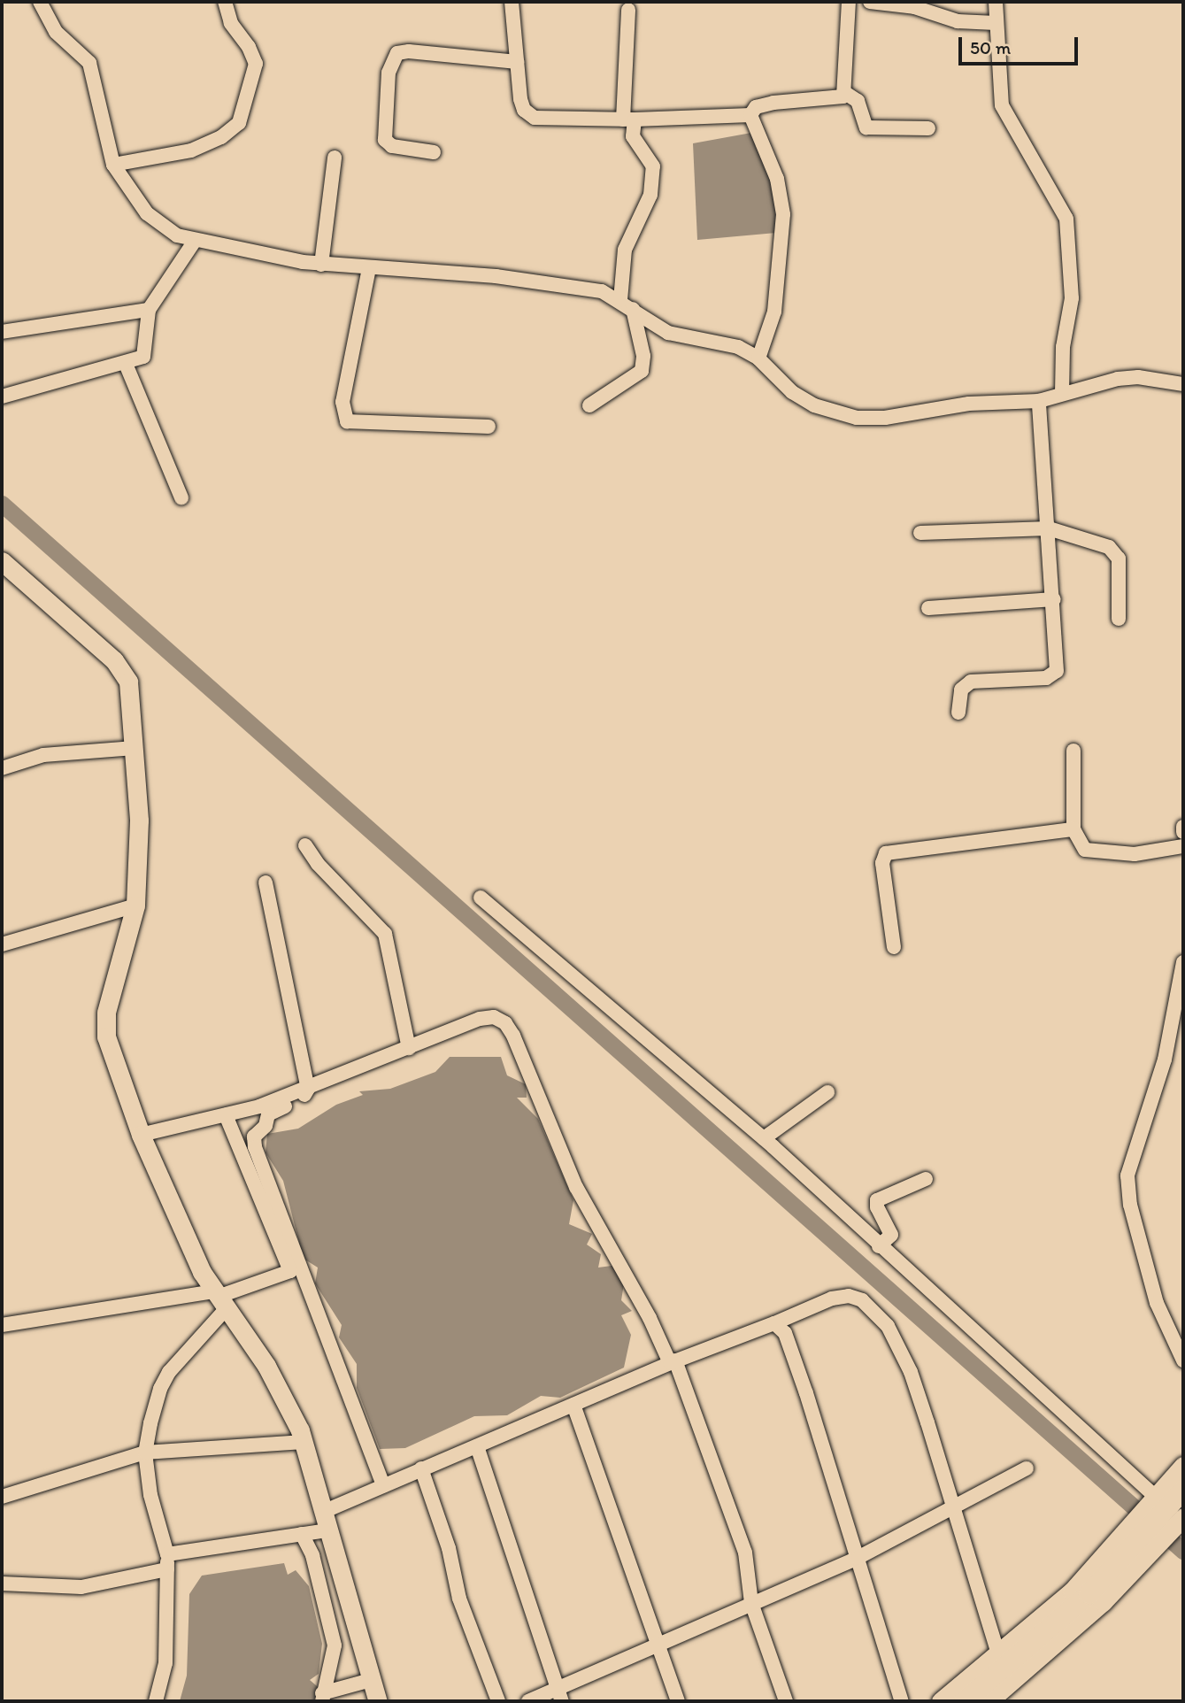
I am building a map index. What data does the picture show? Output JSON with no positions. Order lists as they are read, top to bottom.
{
  "scale_bar": "50 m"
}
